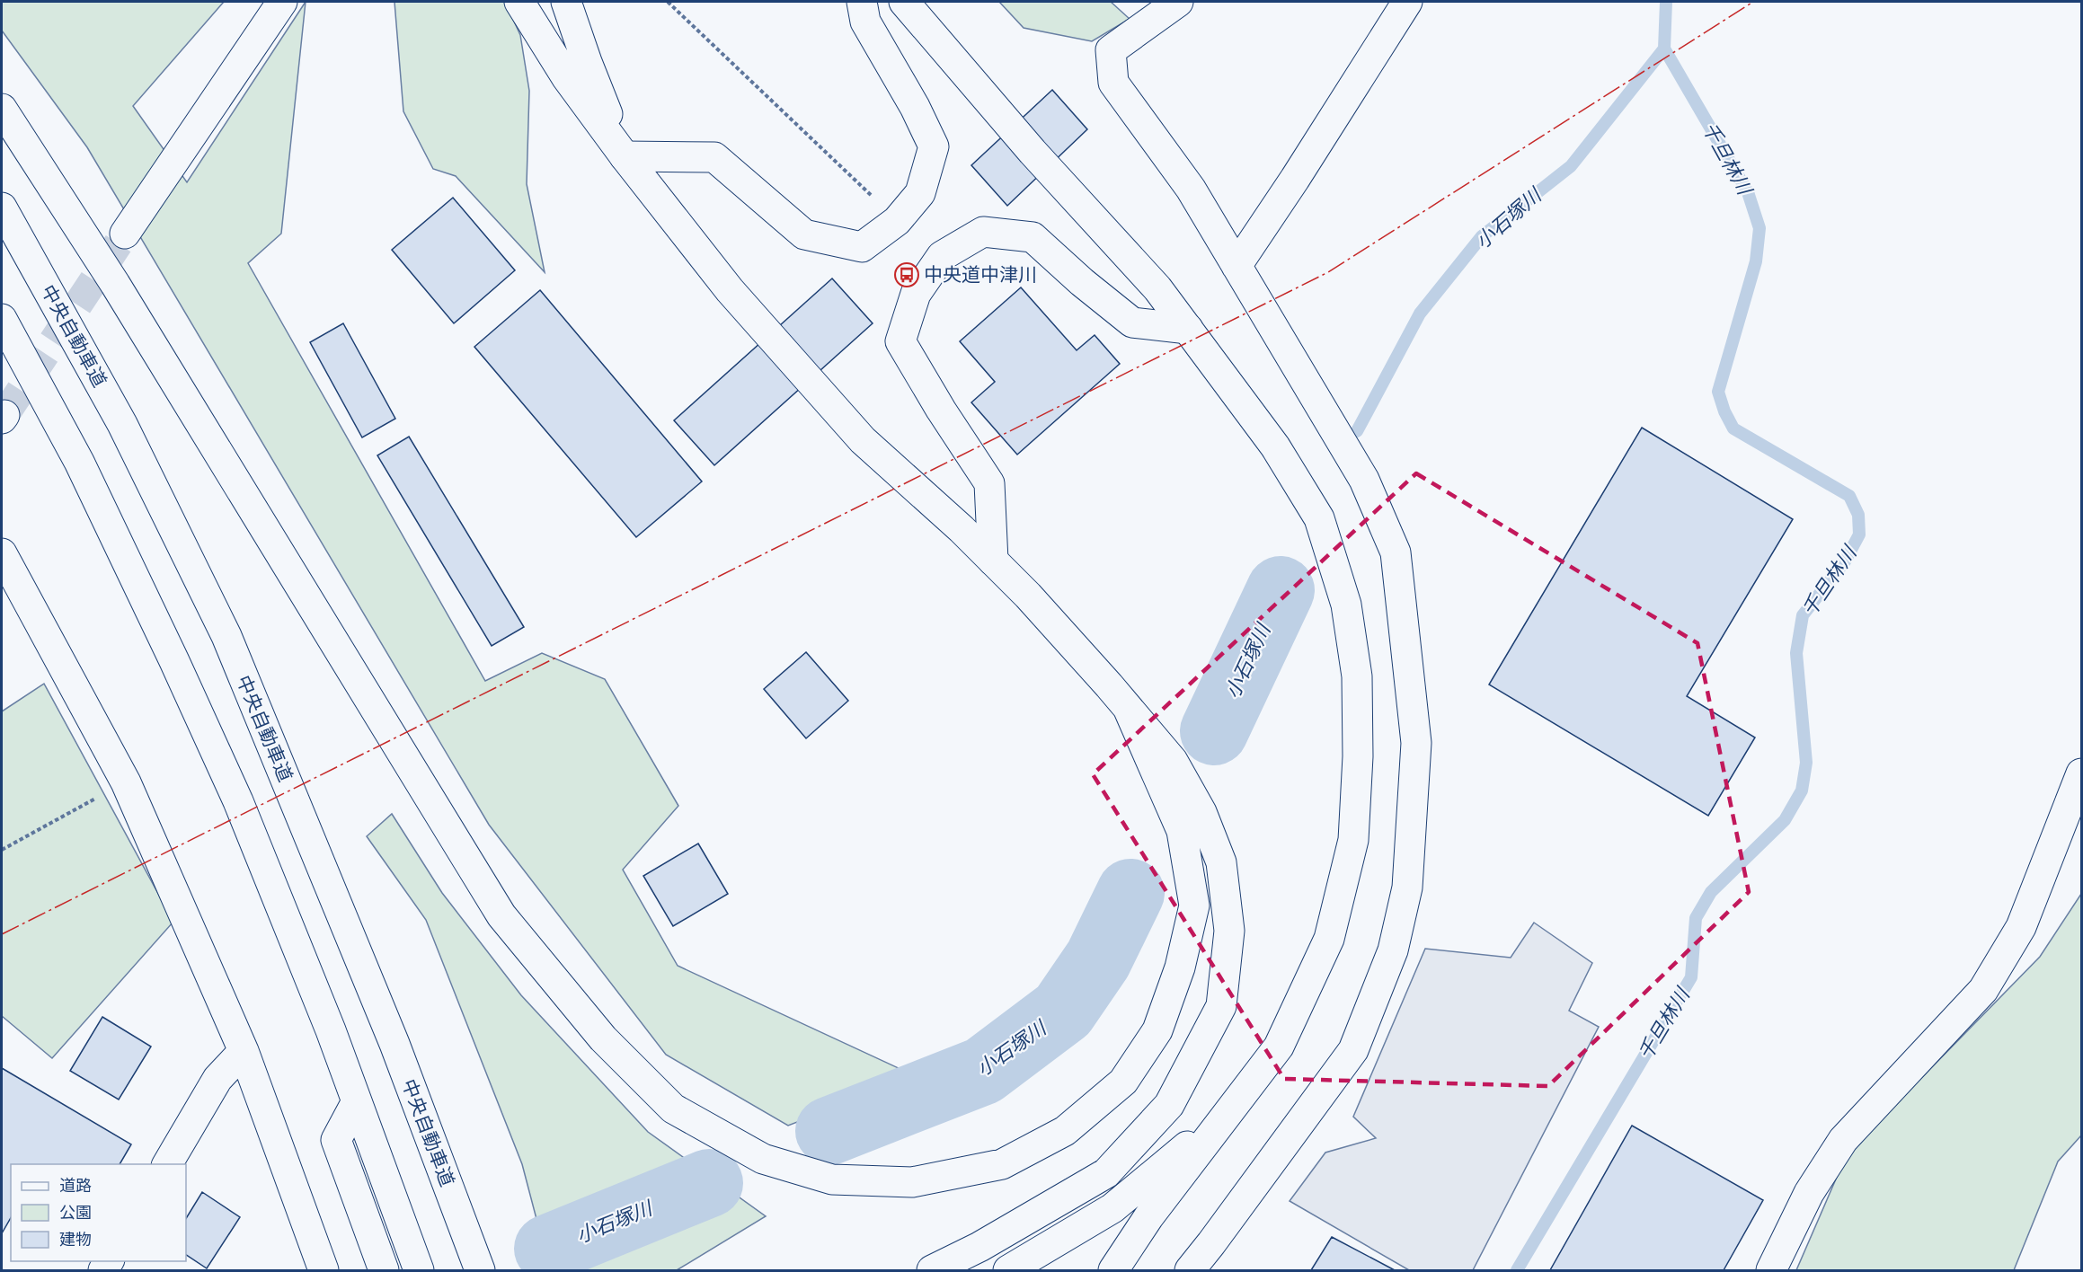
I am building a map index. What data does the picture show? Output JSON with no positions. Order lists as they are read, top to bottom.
{
  "streets": {
    "main road": ["中央自動車道"]
  },
  "water": ["千旦林川", "小石塚川"],
  "places": {
    "bus stop": ["中央道中津川"]
  },
  "legend": ["道路", "公園", "建物"]
}
